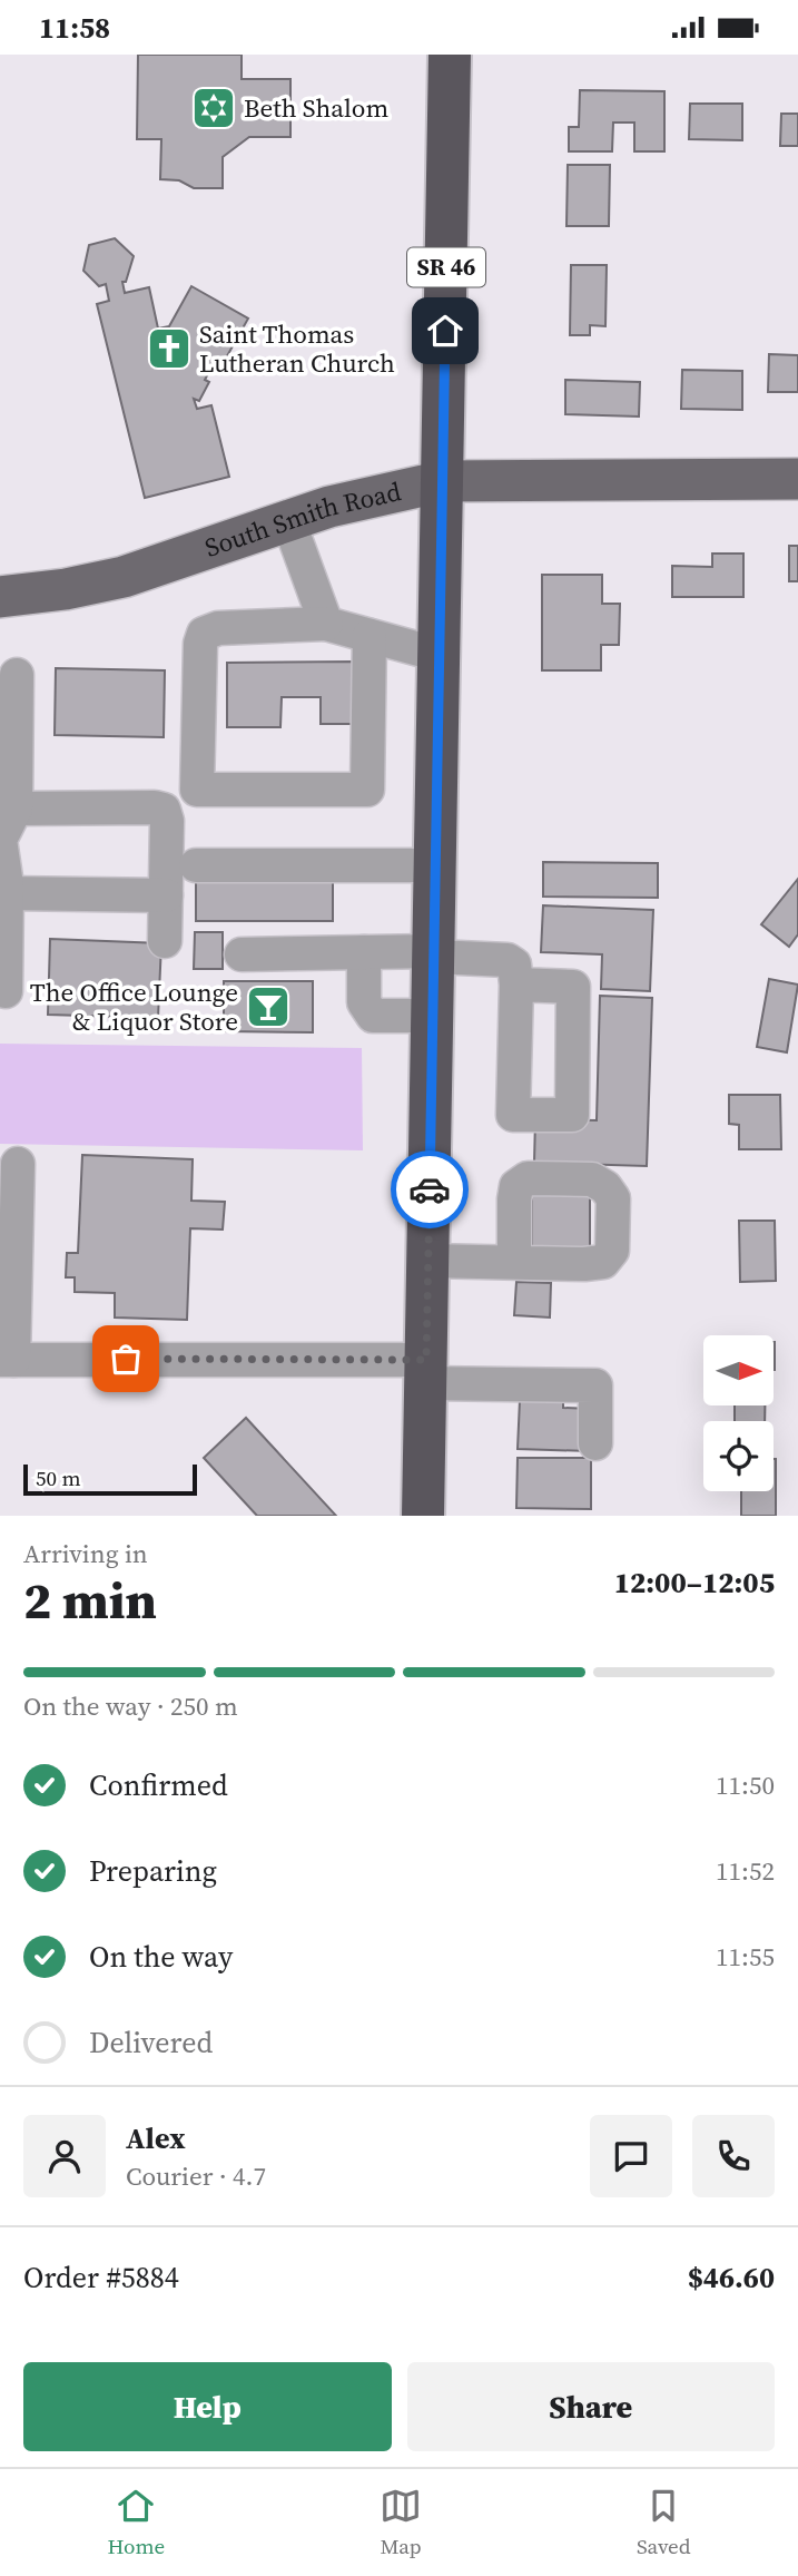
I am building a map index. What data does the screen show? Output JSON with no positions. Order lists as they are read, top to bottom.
{
  "streets": {
    "highway": ["SR 46"],
    "main road": ["South Smith Road"]
  },
  "crossings": [
    ["SR 46", "South Smith Road"]
  ],
  "places": {
    "synagogue": ["Beth Shalom"],
    "church": ["Saint Thomas Lutheran Church"],
    "bar": ["The Office Lounge & Liquor Store"]
  },
  "scale_bar": "50 m",
  "north": "right",
  "page": {
    "status": "11:58",
    "scale": "50 m",
    "heading": ["2 min", "Arriving in", "12:00–12:05"],
    "panel": [
      "Alex",
      "Courier · 4.7",
      "Order #5884",
      "$46.60"
    ],
    "bar": "On the way · 250 m",
    "list": [
      ["Confirmed", "11:50"],
      ["Preparing", "11:52"],
      ["On the way", "11:55"],
      "Delivered"
    ],
    "buttons": ["Help", "Share"],
    "tabs": ["Home", "Map", "Saved"]
  }
}
